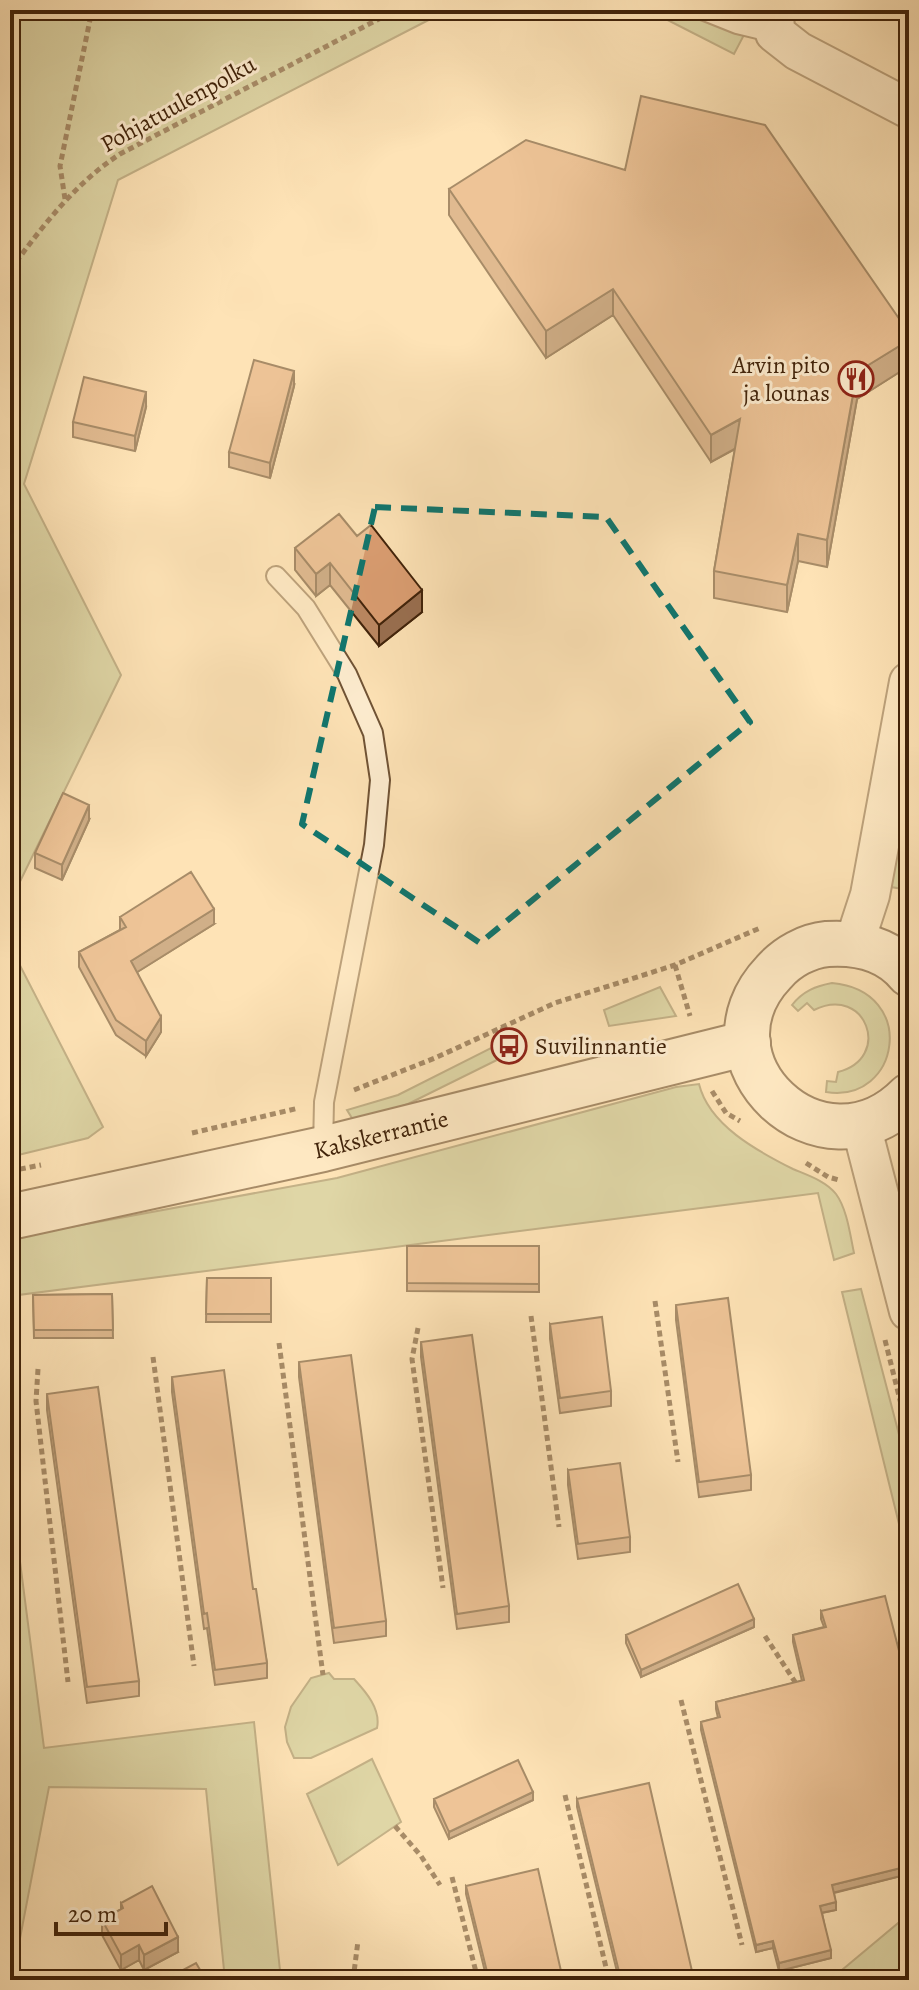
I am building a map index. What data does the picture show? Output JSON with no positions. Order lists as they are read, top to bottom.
{
  "streets": {
    "street": ["Kakskerrantie"],
    "path": ["Pohjatuulenpolku"]
  },
  "places": {
    "restaurant": ["Arvin pito ja lounas"],
    "bus stop": ["Suvilinnantie"]
  },
  "scale_bar": "20 m"
}
